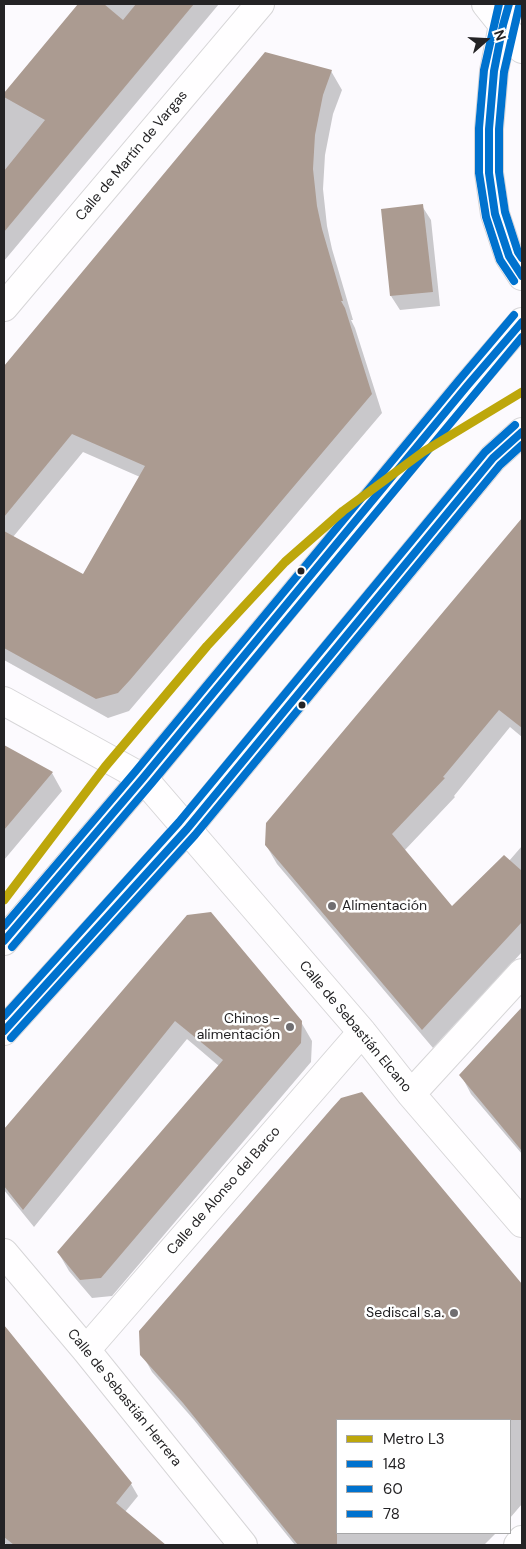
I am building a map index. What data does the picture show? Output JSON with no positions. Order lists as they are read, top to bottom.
{
  "streets": {
    "street": [
      "Calle de Martín de Vargas",
      "Calle de Sebastián Elcano",
      "Calle de Alonso del Barco",
      "Calle de Sebastián Herrera"
    ]
  },
  "crossings": [
    ["Calle de Sebastián Elcano", "Calle de Alonso del Barco"],
    ["Calle de Alonso del Barco", "Calle de Sebastián Herrera"]
  ],
  "places": ["Alimentación", "Chinos - alimentación", "Sediscal s.a."],
  "lines": [
    "transit line 148",
    "transit line 60",
    "transit line 78",
    "metro line L3"
  ],
  "legend": [
    "Metro L3",
    "148",
    "60",
    "78"
  ],
  "north": "right"
}
